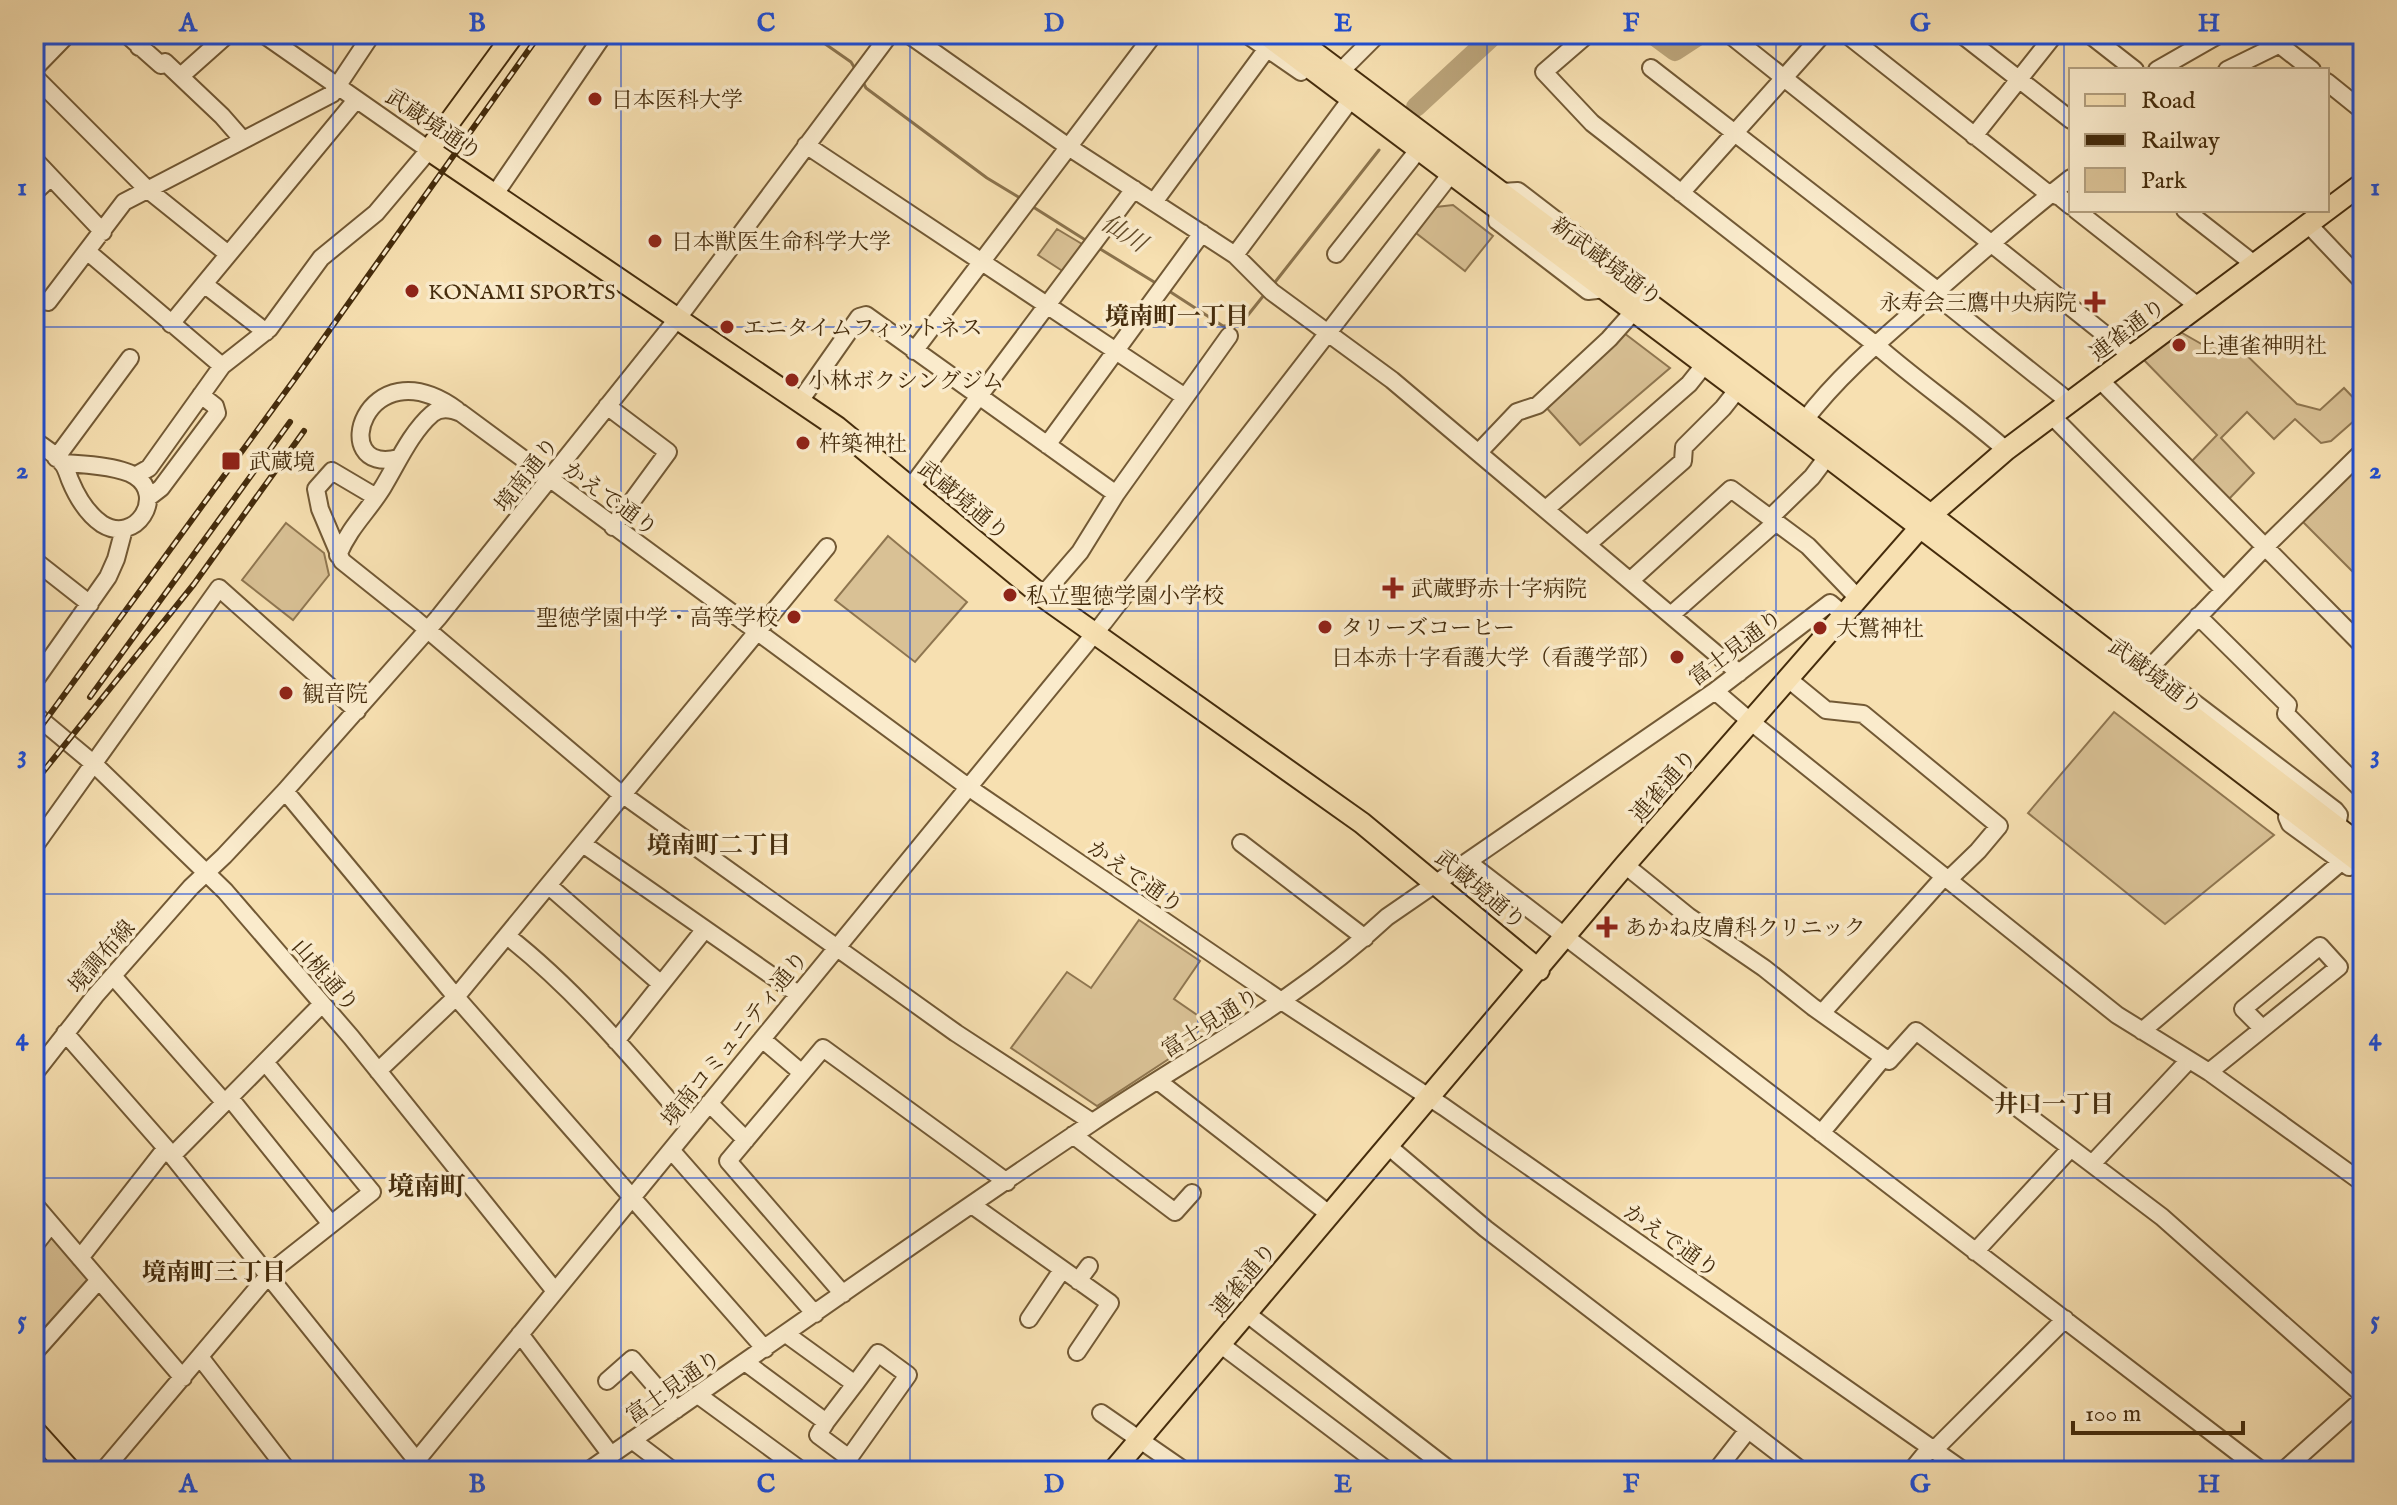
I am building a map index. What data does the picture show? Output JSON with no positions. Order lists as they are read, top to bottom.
{
  "streets": {
    "main road": ["武蔵境通り", "新武蔵境通り", "連雀通り"],
    "street": [
      "境南通り",
      "かえで通り",
      "富士見通り",
      "境調布線",
      "山桃通り",
      "境南コミュニティ通り"
    ]
  },
  "crossings": [
    ["武蔵境通り", "新武蔵境通り"],
    ["武蔵境通り", "連雀通り"],
    ["武蔵境通り", "境南通り"],
    ["武蔵境通り", "富士見通り"],
    ["武蔵境通り", "境南コミュニティ通り"],
    ["新武蔵境通り", "連雀通り"],
    ["新武蔵境通り", "境南コミュニティ通り"],
    ["連雀通り", "かえで通り"],
    ["連雀通り", "富士見通り"],
    ["境南通り", "かえで通り"],
    ["境南通り", "境調布線"],
    ["境南通り", "山桃通り"],
    ["かえで通り", "富士見通り"],
    ["かえで通り", "境南コミュニティ通り"],
    ["境調布線", "山桃通り"],
    ["山桃通り", "境南コミュニティ通り"]
  ],
  "districts": [
    "境南町一丁目",
    "境南町二丁目",
    "井口一丁目",
    "境南町",
    "境南町三丁目"
  ],
  "water": ["仙川"],
  "places": {
    "other": [
      "日本医科大学",
      "日本獣医生命科学大学",
      "KONAMI SPORTS",
      "エニタイムフィットネス",
      "上連雀神明社",
      "小林ボクシングジム",
      "杵築神社",
      "私立聖徳学園小学校",
      "聖徳学園中学・高等学校",
      "タリーズコーヒー",
      "大鷲神社",
      "日本赤十字看護大学（看護学部）",
      "観音院"
    ],
    "health": ["永寿会三鷹中央病院", "武蔵野赤十字病院", "あかね皮膚科クリニック"],
    "transit": ["武蔵境"]
  },
  "legend": ["Road", "Railway", "Park"],
  "scale_bar": "100 m",
  "grid": {
    "columns": [
      "A",
      "B",
      "C",
      "D",
      "E",
      "F",
      "G",
      "H"
    ],
    "rows": [
      "1",
      "2",
      "3",
      "4",
      "5"
    ]
  }
}
